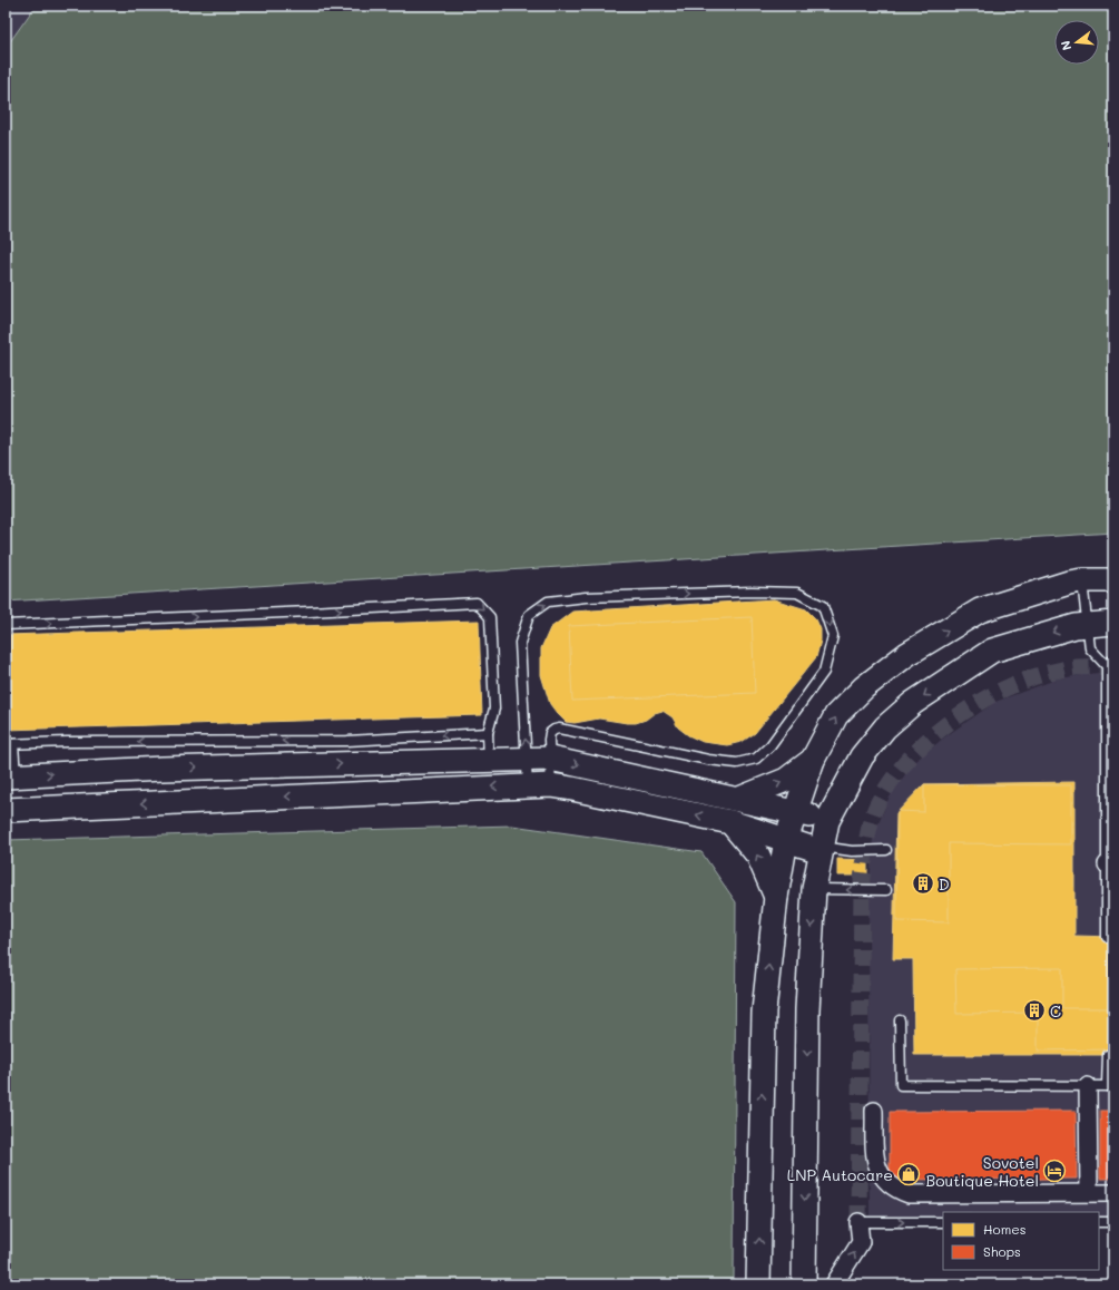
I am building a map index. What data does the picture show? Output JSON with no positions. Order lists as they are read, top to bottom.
{
  "places": {
    "building": ["D", "C"],
    "hotel": ["Sovotel Boutique Hotel"],
    "shop": ["LNP Autocare"]
  },
  "legend": ["Homes", "Shops"],
  "north": "left"
}
